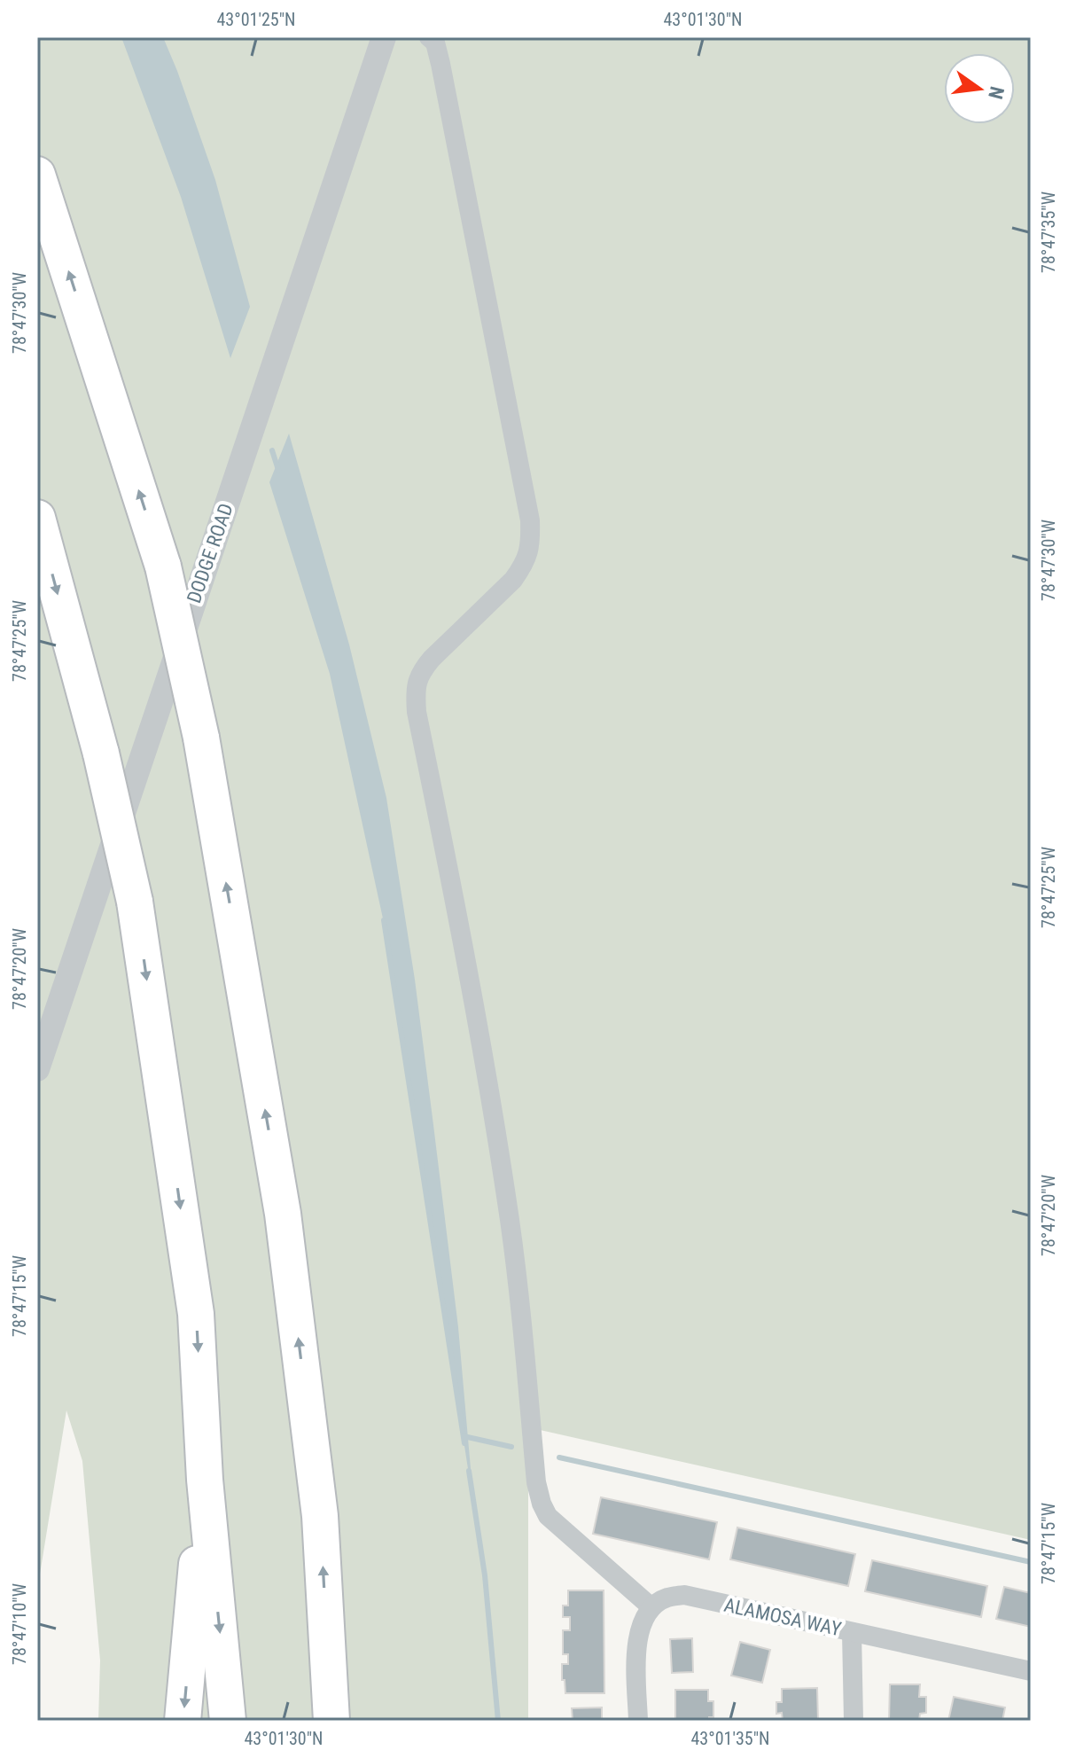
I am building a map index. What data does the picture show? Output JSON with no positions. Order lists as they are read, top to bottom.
{
  "streets": {
    "street": ["DODGE ROAD", "ALAMOSA WAY"]
  },
  "north": "right",
  "coordinates": [
    "43°01'25\"N",
    "43°01'30\"N",
    "78°47'35\"W",
    "78°47'30\"W",
    "78°47'25\"W",
    "78°47'20\"W",
    "78°47'15\"W",
    "78°47'10\"W",
    "43°01'35\"N"
  ]
}
